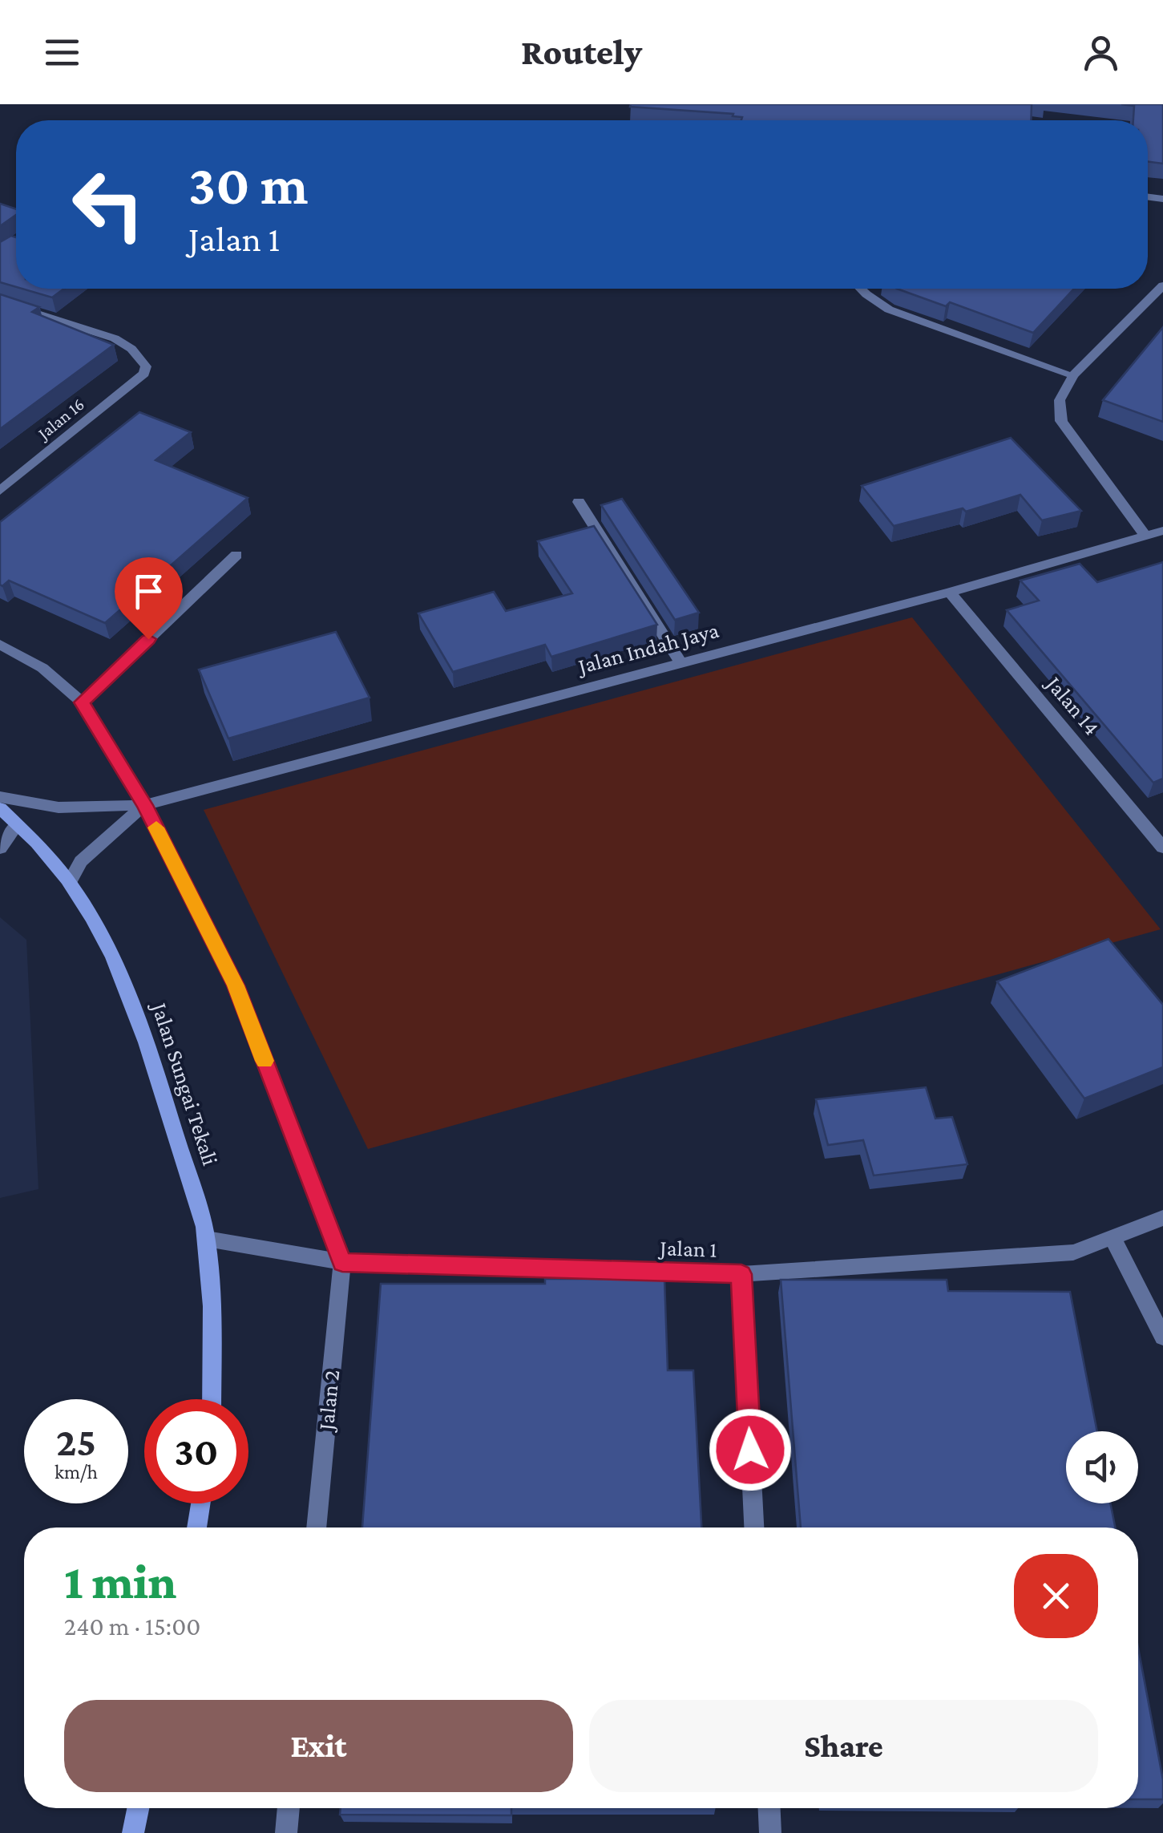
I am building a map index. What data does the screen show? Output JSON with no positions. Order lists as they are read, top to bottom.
{
  "streets": {
    "street": [
      "Jalan 16",
      "Jalan Indah Jaya",
      "Jalan 14",
      "Jalan Sungai Tekali",
      "Jalan 1",
      "Jalan 2"
    ]
  },
  "crossings": [
    ["Jalan Indah Jaya", "Jalan 14"],
    ["Jalan Indah Jaya", "Jalan Sungai Tekali"],
    ["Jalan Sungai Tekali", "Jalan 1"],
    ["Jalan 1", "Jalan 2"]
  ],
  "page": {
    "header": "Routely",
    "turn": ["30 m", "Jalan 1"],
    "speed": "25 km/h",
    "limit": "30",
    "heading": ["1 min", "240 m · 15:00"],
    "buttons": ["Exit", "Share"]
  }
}
